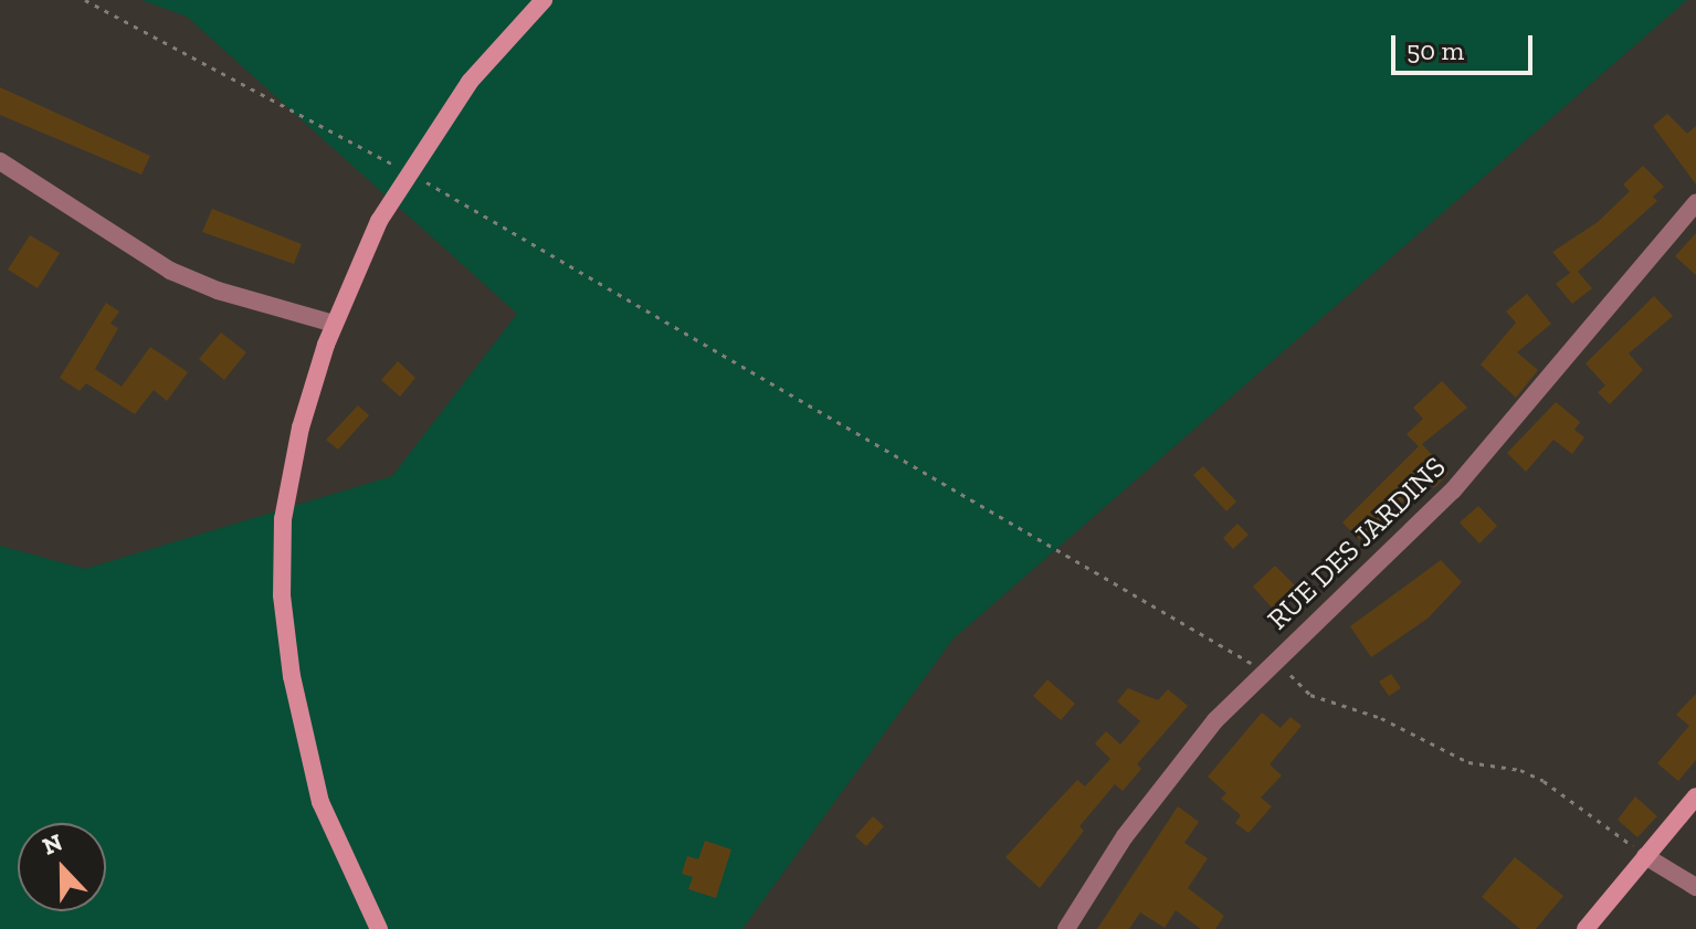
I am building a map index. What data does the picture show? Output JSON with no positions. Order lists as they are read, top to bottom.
{
  "streets": {
    "street": ["RUE DES JARDINS"]
  },
  "scale_bar": "50 m",
  "north": "top"
}
